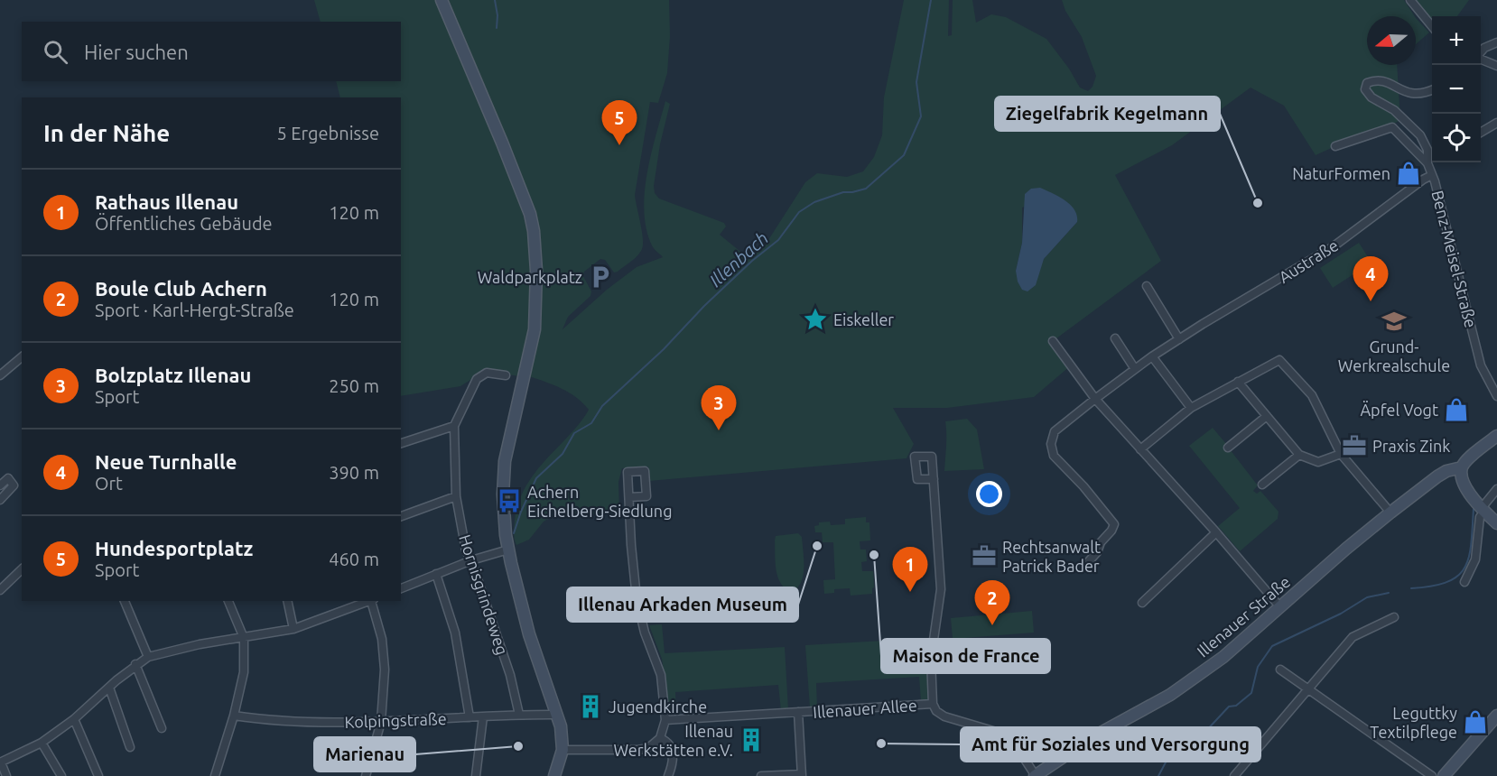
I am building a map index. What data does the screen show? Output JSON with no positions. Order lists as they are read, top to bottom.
{
  "streets": {
    "main road": ["Illenauer Straße"],
    "street": [
      "Benz-Meisel-Straße",
      "Austraße",
      "Hornisgrindeweg",
      "Illenauer Allee",
      "Kolpingstraße"
    ]
  },
  "crossings": [
    ["Benz-Meisel-Straße", "Austraße"],
    ["Hornisgrindeweg", "Kolpingstraße"]
  ],
  "water": ["Illenbach"],
  "places": {
    "shop": ["NaturFormen", "Äpfel Vogt", "Leguttky Textilpflege"],
    "other": [
      "Ziegelfabrik Kegelmann",
      "Illenau Arkaden Museum",
      "Maison de France",
      "Amt für Soziales und Versorgung",
      "Marienau"
    ],
    "parking": ["Waldparkplatz"],
    "place": ["Eiskeller"],
    "school or university": ["Grund- Werkrealschule"],
    "office": ["Praxis Zink", "Rechtsanwalt Patrick Bader"],
    "bus stop": ["Achern Eichelberg-Siedlung"],
    "building": ["Jugendkirche", "Illenau Werkstätten e.V."]
  },
  "north": "left",
  "page": {
    "map_buttons": ["+", "−"],
    "search": "Hier suchen",
    "heading": ["In der Nähe", "5 Ergebnisse"],
    "pins": [
      "5",
      "4",
      "3",
      "1",
      "2"
    ],
    "list": [
      {
        "mark": "1",
        "name": "Rathaus Illenau",
        "note": "Öffentliches Gebäude",
        "value": "120 m"
      },
      {
        "mark": "2",
        "name": "Boule Club Achern",
        "note": "Sport · Karl-Hergt-Straße",
        "value": "120 m"
      },
      {
        "mark": "3",
        "name": "Bolzplatz Illenau",
        "note": "Sport",
        "value": "250 m"
      },
      {
        "mark": "4",
        "name": "Neue Turnhalle",
        "note": "Ort",
        "value": "390 m"
      },
      {
        "mark": "5",
        "name": "Hundesportplatz",
        "note": "Sport",
        "value": "460 m"
      }
    ]
  }
}
